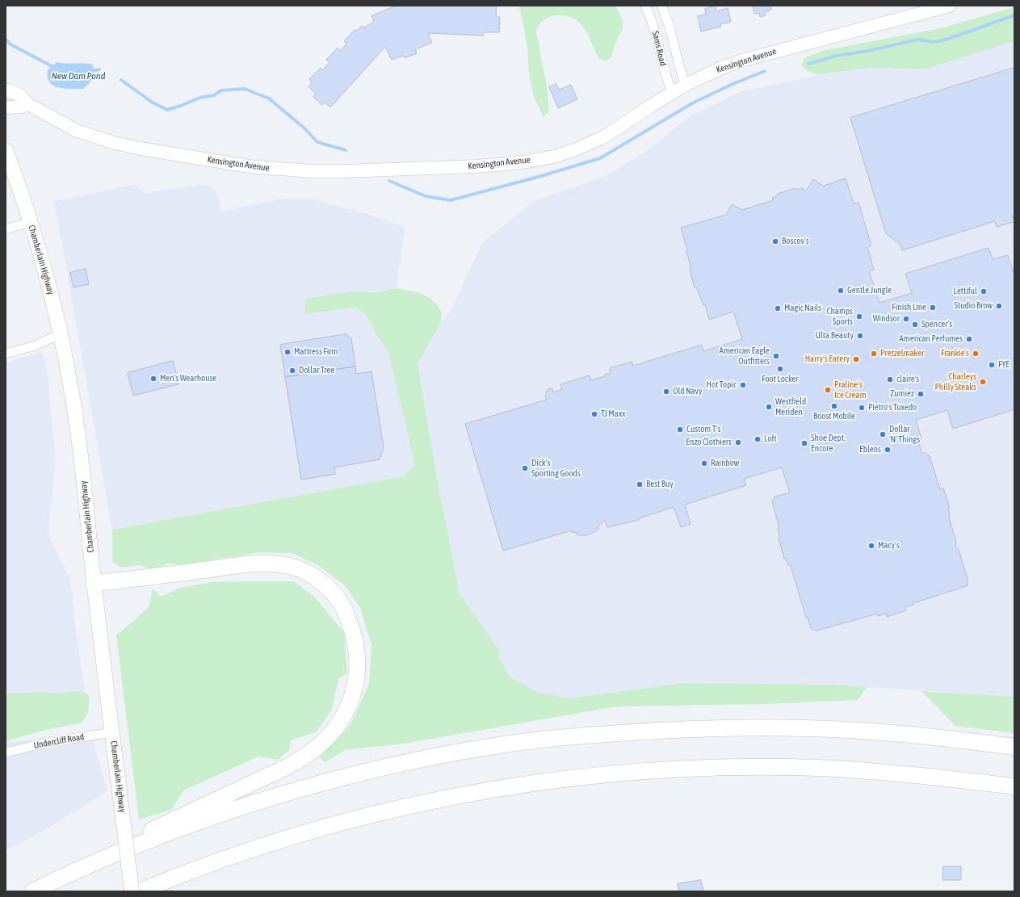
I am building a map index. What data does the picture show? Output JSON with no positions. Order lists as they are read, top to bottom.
{
  "streets": {
    "main road": ["Kensington Avenue", "Chamberlain Highway"],
    "street": ["Sams Road", "Undercliff Road"]
  },
  "crossings": [
    ["Sams Road", "Kensington Avenue"],
    ["Chamberlain Highway", "Undercliff Road"]
  ],
  "water": ["New Dam Pond"],
  "places": [
    "Boscov's",
    "Gentle Jungle",
    "Lettiful",
    "Studio Brow",
    "Finish Line",
    "Magic Nails",
    "Champs Sports",
    "Windsor",
    "Spencer's",
    "Ulta Beauty",
    "American Perfumes",
    "Mattress Firm",
    "Pretzelmaker",
    "Frankie's",
    "American Eagle Outfitters",
    "Harry's Eatery",
    "FYE",
    "Foot Locker",
    "Dollar Tree",
    "Men's Wearhouse",
    "claire's",
    "Charleys Philly Steaks",
    "Hot Topic",
    "Praline's Ice Cream",
    "Old Navy",
    "Zumiez",
    "Boost Mobile",
    "Westfield Meriden",
    "Pietro's Tuxedo",
    "TJ Maxx",
    "Custom T's",
    "Dollar 'N' Things",
    "Loft",
    "Enzo Clothiers",
    "Shoe Dept. Encore",
    "Eblens",
    "Rainbow",
    "Dick's Sporting Goods",
    "Best Buy",
    "Macy's"
  ]
}
